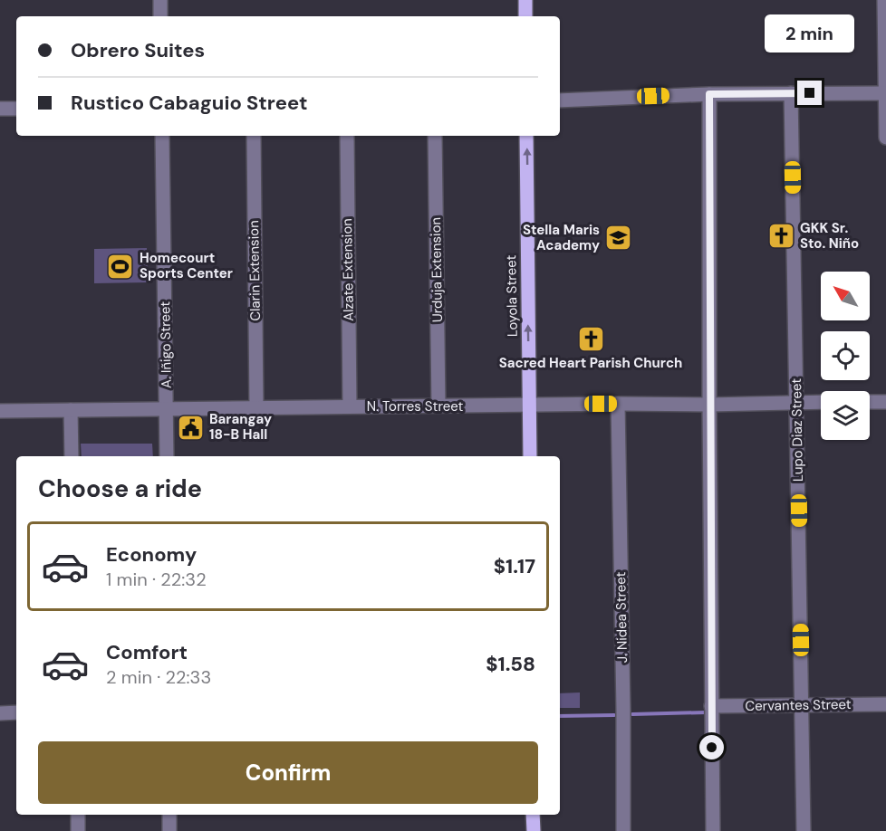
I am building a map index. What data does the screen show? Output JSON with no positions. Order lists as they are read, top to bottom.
{
  "streets": {
    "main road": ["Loyola Street"],
    "street": [
      "Alzate Extension",
      "Urduja Extension",
      "Clarin Extension",
      "A. Iñigo Street",
      "N. Torres Street",
      "Lupo Diaz Street",
      "J. Nidea Street",
      "Cervantes Street"
    ]
  },
  "crossings": [
    ["Alzate Extension", "N. Torres Street"],
    ["Urduja Extension", "N. Torres Street"],
    ["Clarin Extension", "N. Torres Street"],
    ["Loyola Street", "N. Torres Street"],
    ["A. Iñigo Street", "N. Torres Street"],
    ["N. Torres Street", "Lupo Diaz Street"],
    ["N. Torres Street", "J. Nidea Street"],
    ["Lupo Diaz Street", "Cervantes Street"]
  ],
  "one_way": ["Loyola Street"],
  "places": {
    "church": ["GKK Sr. Sto. Niño", "Sacred Heart Parish Church"],
    "school or university": ["Stella Maris Academy"],
    "sports": ["Homecourt Sports Center"],
    "public building": ["Barangay 18-B Hall"]
  },
  "north": "top left",
  "page": {
    "bubble": "2 min",
    "banner": ["Obrero Suites", "Rustico Cabaguio Street"],
    "heading": "Choose a ride",
    "list": [
      {
        "name": "Economy",
        "note": "1 min · 22:32",
        "value": "$1.17"
      },
      {
        "name": "Comfort",
        "note": "2 min · 22:33",
        "value": "$1.58"
      }
    ],
    "buttons": "Confirm"
  }
}
